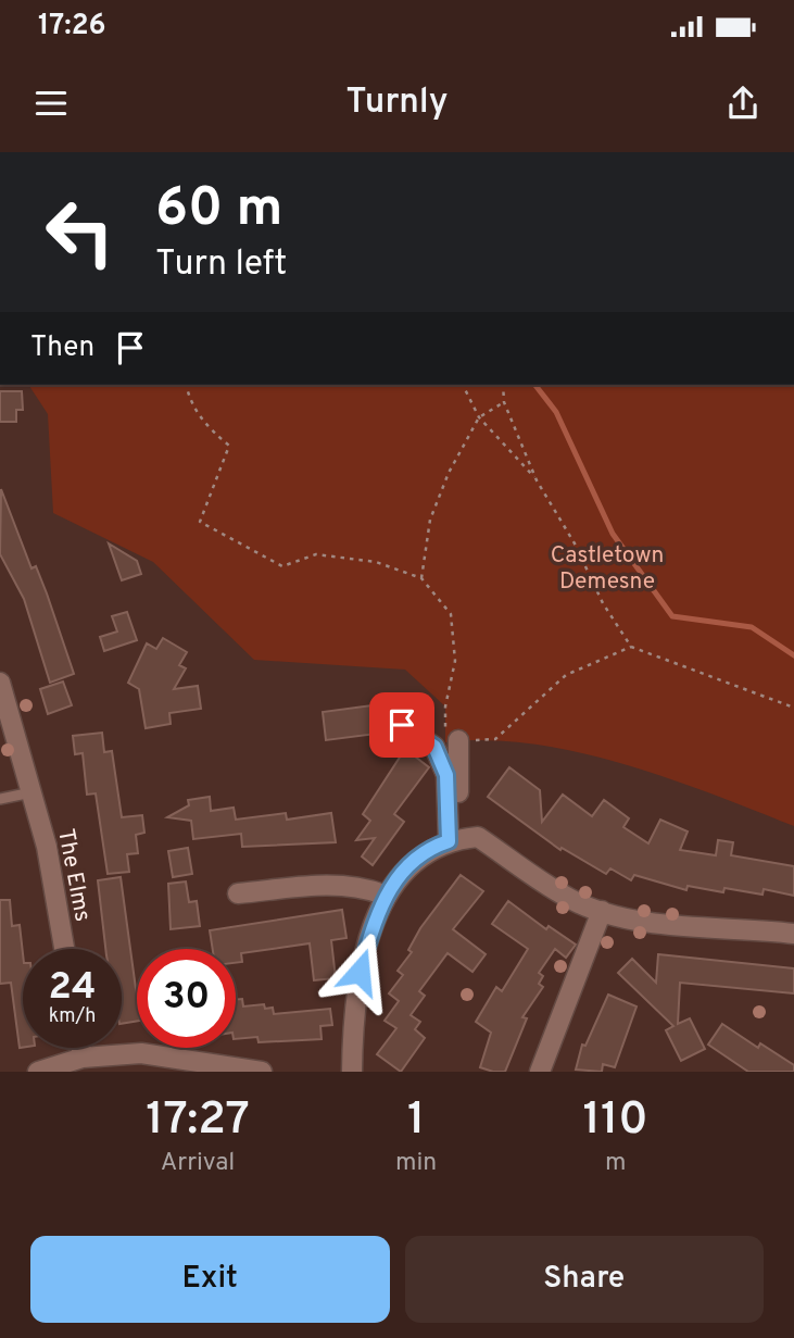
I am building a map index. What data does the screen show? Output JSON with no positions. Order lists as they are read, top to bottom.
{
  "streets": {
    "street": ["The Elms"]
  },
  "parks": ["Castletown Demesne"],
  "page": {
    "status": "17:26",
    "header": "Turnly",
    "turn": ["60 m", "Turn left"],
    "then": "Then",
    "speed": "24 km/h",
    "limit": "30",
    "eta": [
      "17:27",
      "Arrival",
      "1",
      "min",
      "110",
      "m"
    ],
    "buttons": ["Exit", "Share"]
  }
}
